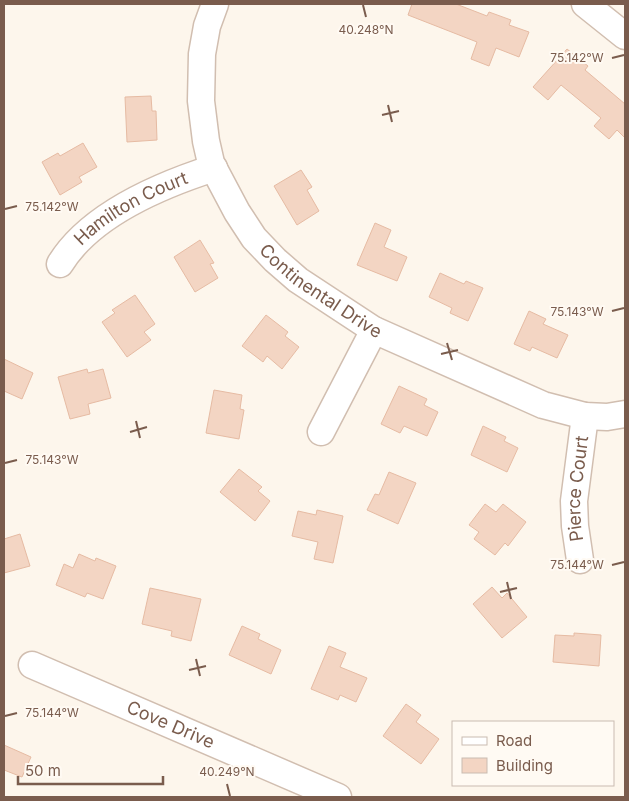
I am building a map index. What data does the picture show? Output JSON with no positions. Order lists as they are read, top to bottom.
{
  "streets": {
    "street": [
      "Hamilton Court",
      "Continental Drive",
      "Pierce Court",
      "Cove Drive"
    ]
  },
  "crossings": [
    ["Hamilton Court", "Continental Drive"],
    ["Continental Drive", "Pierce Court"]
  ],
  "legend": ["Road", "Building"],
  "scale_bar": "50 m",
  "coordinates": [
    "40.248°N",
    "75.142°W",
    "75.143°W",
    "75.144°W",
    "40.249°N"
  ]
}
